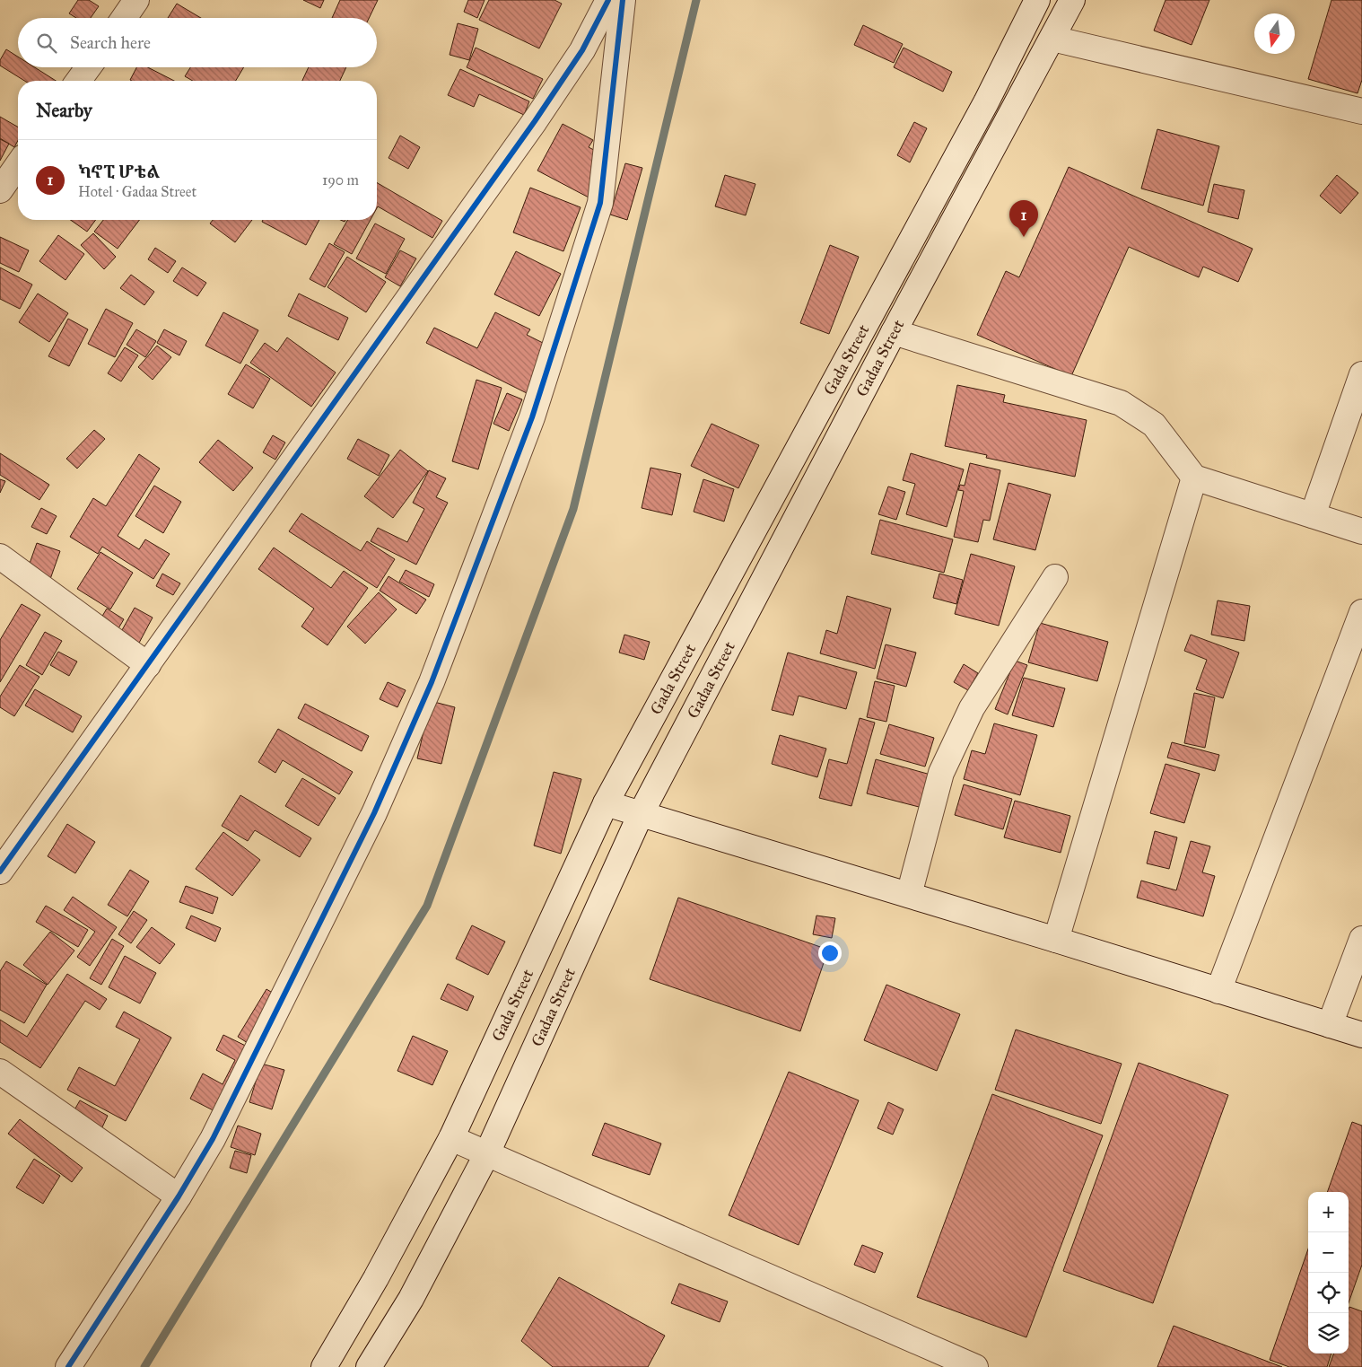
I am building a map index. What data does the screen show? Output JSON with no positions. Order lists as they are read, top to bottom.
{
  "streets": {
    "street": ["Gadaa Street", "Gada Street"]
  },
  "north": "bottom",
  "page": {
    "search": "Search here",
    "heading": "Nearby",
    "list": [
      {
        "mark": "1",
        "name": "ካኖፒ ሆቴል",
        "note": "Hotel · Gadaa Street",
        "value": "190 m"
      }
    ],
    "pins": "1",
    "map_buttons": ["+", "−"]
  }
}
